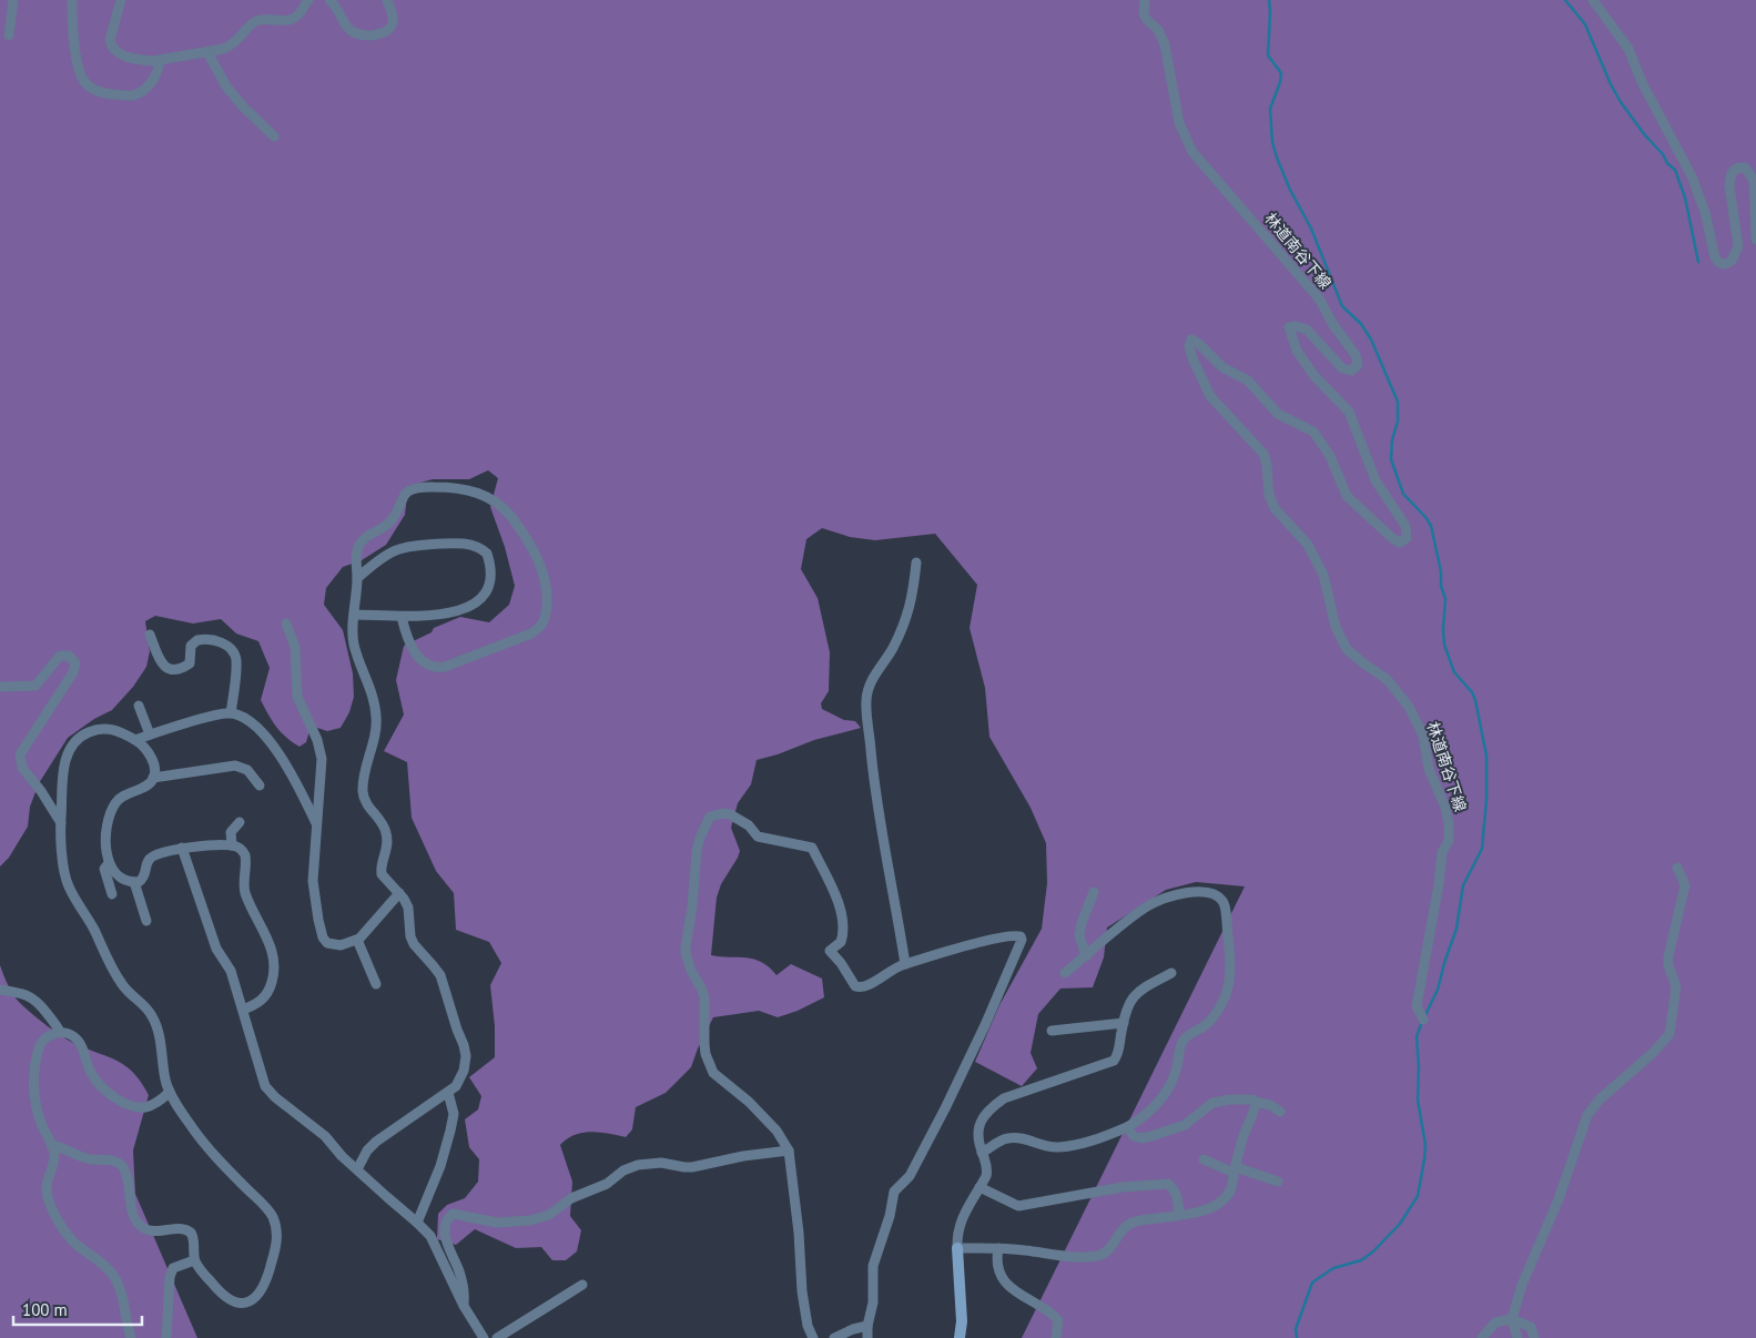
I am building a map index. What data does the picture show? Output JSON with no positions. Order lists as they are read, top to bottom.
{
  "streets": {
    "street": ["林道南谷下線"]
  },
  "scale_bar": "100 m"
}
